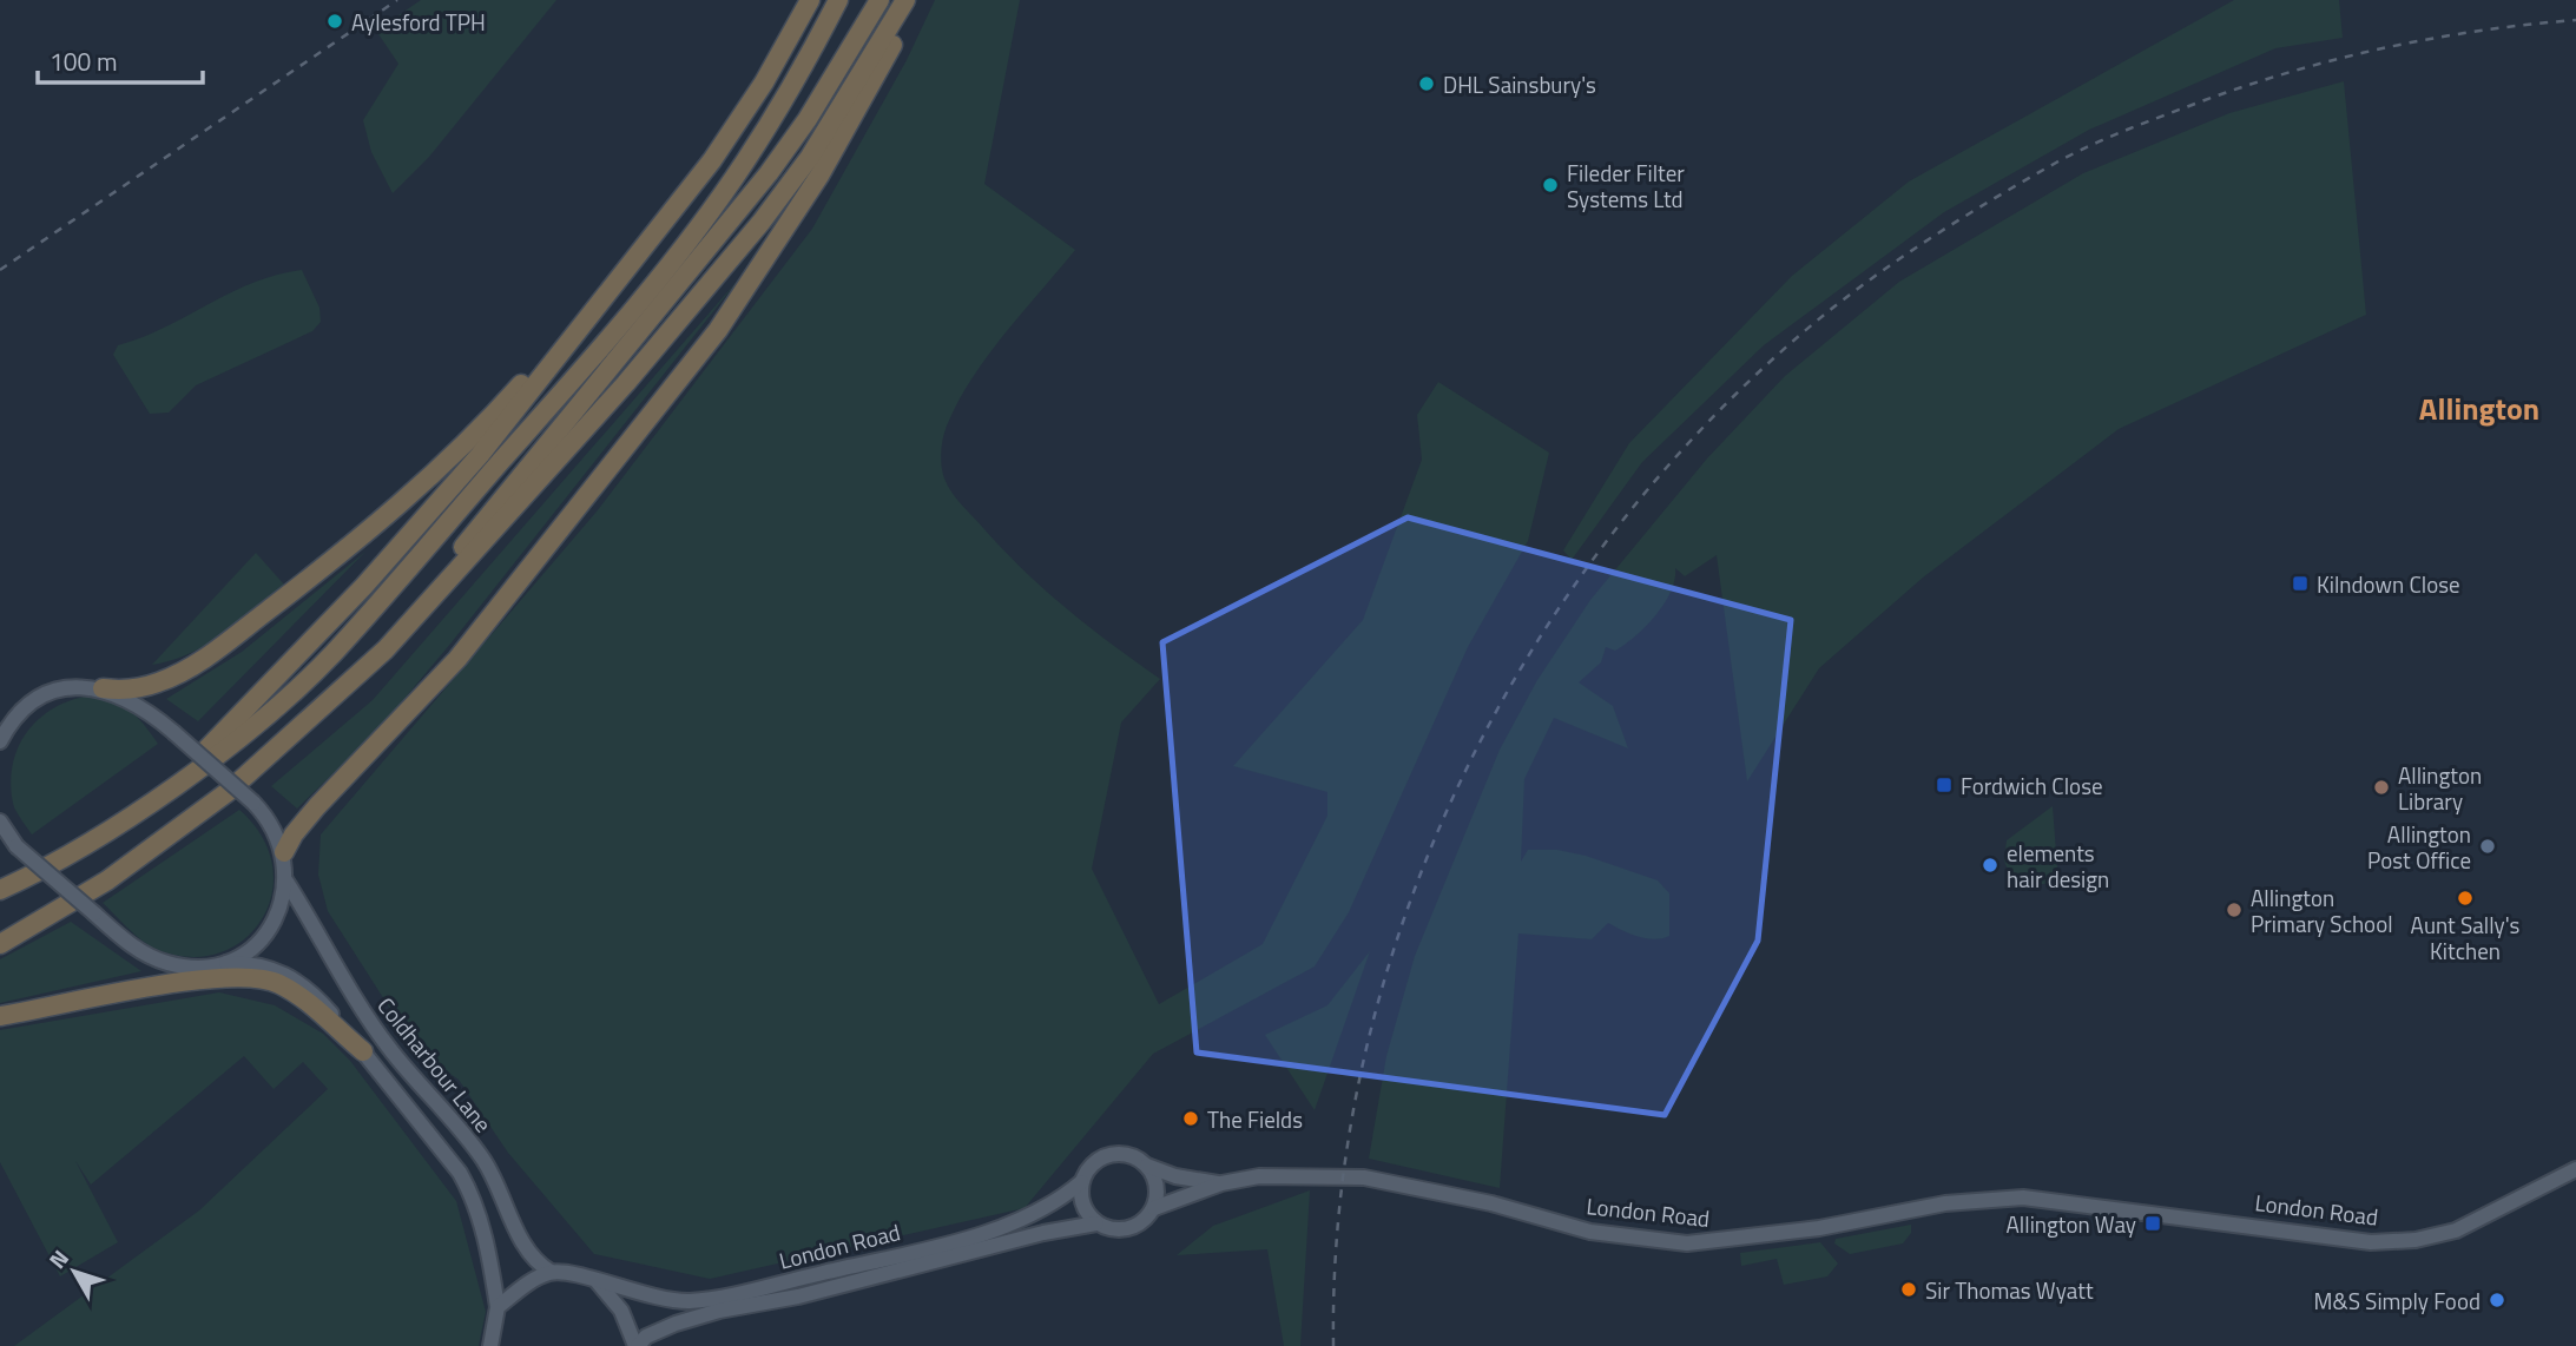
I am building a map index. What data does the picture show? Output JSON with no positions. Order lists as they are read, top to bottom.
{
  "streets": {
    "main road": ["Coldharbour Lane", "London Road"]
  },
  "crossings": [
    ["Coldharbour Lane", "London Road"]
  ],
  "districts": ["Allington"],
  "places": {
    "other": [
      "Aylesford TPH",
      "DHL Sainsbury's",
      "Fileder Filter Systems Ltd",
      "Allington Library",
      "Allington Post Office",
      "elements hair design",
      "Aunt Sally's Kitchen",
      "Allington Primary School",
      "The Fields",
      "Sir Thomas Wyatt",
      "M&S Simply Food"
    ],
    "transit": ["Kilndown Close", "Fordwich Close", "Allington Way"]
  },
  "scale_bar": "100 m",
  "north": "top left"
}
